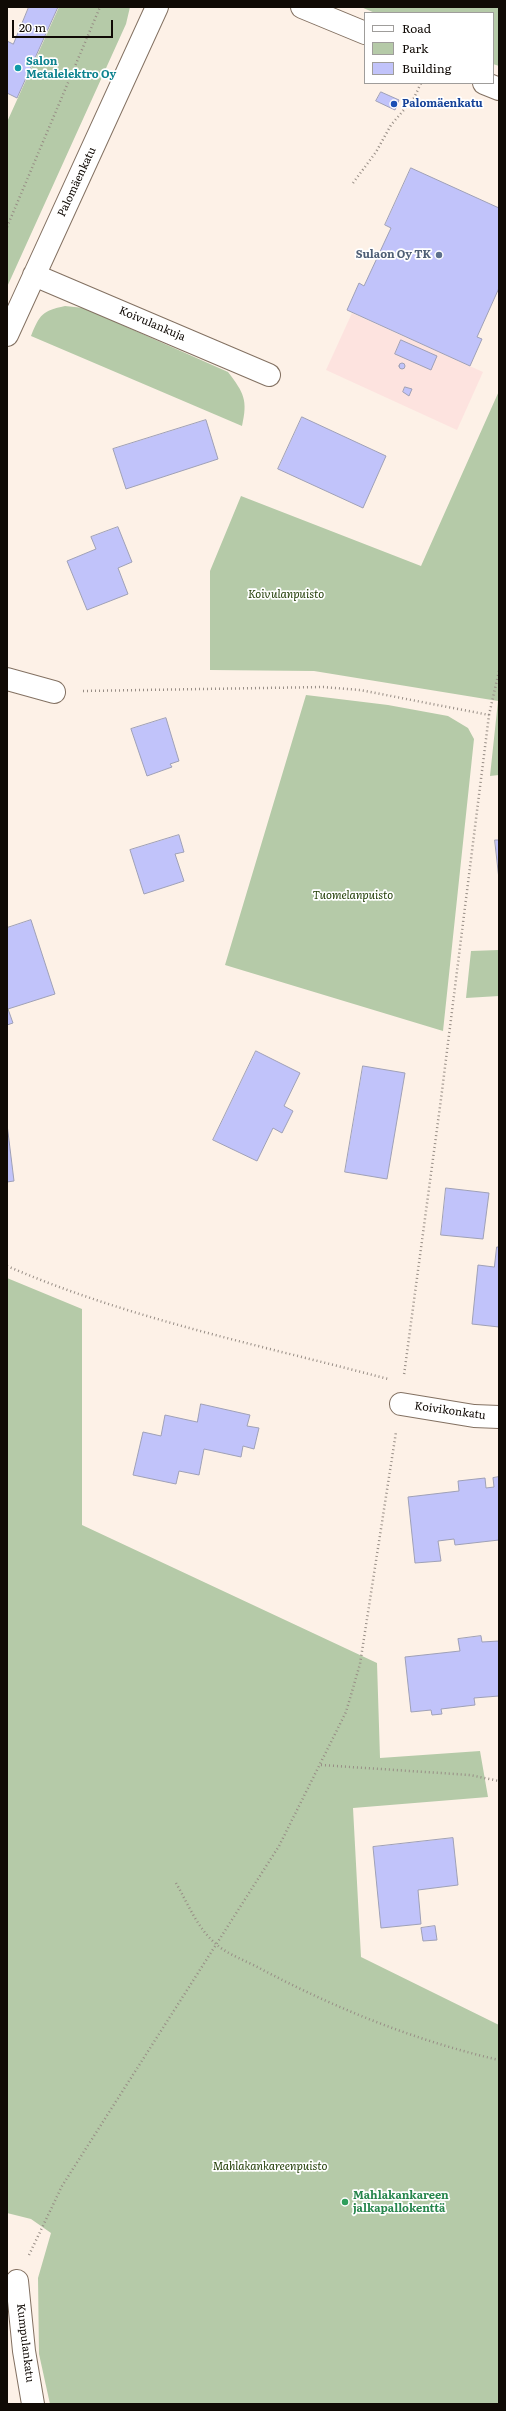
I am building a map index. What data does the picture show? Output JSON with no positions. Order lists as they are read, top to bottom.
{
  "streets": {
    "street": [
      "Palomäenkatu",
      "Koivulankuja",
      "Koivikonkatu",
      "Kumpulankatu"
    ]
  },
  "crossings": [
    ["Palomäenkatu", "Koivulankuja"]
  ],
  "parks": ["Koivulanpuisto", "Tuomelanpuisto", "Mahlakankareenpuisto"],
  "places": [
    "Salon Metalelektro Oy",
    "Palomäenkatu",
    "Sulaon Oy TK",
    "Mahlakankareen jalkapallokenttä"
  ],
  "legend": ["Road", "Park", "Building"],
  "scale_bar": "20 m"
}
